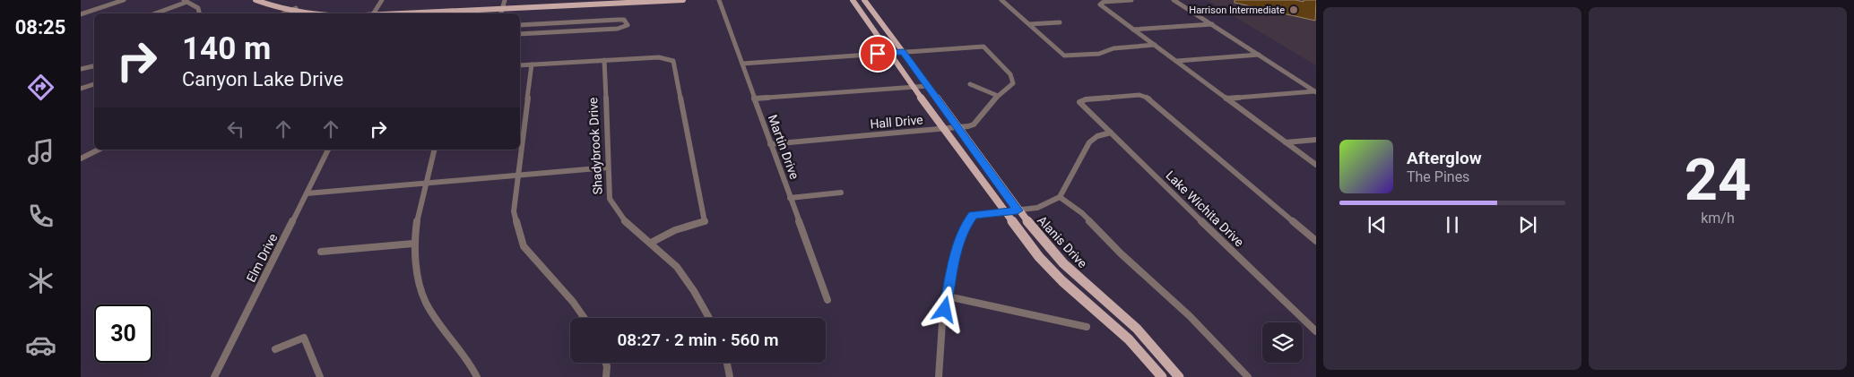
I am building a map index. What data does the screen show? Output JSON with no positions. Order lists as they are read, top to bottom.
{
  "streets": {
    "main road": ["Alanis Drive"],
    "street": [
      "Hall Drive",
      "Shadybrook Drive",
      "Martin Drive",
      "Lake Wichita Drive",
      "Elm Drive"
    ]
  },
  "crossings": [
    ["Hall Drive", "Martin Drive"],
    ["Hall Drive", "Alanis Drive"]
  ],
  "places": ["Harrison Intermediate"],
  "page": {
    "tabs": "08:25",
    "tile": ["24", "km/h"],
    "turn": ["140 m", "Canyon Lake Drive"],
    "song": ["Afterglow", "The Pines"],
    "limit": "30",
    "trip": "08:27 · 2 min · 560 m"
  }
}
